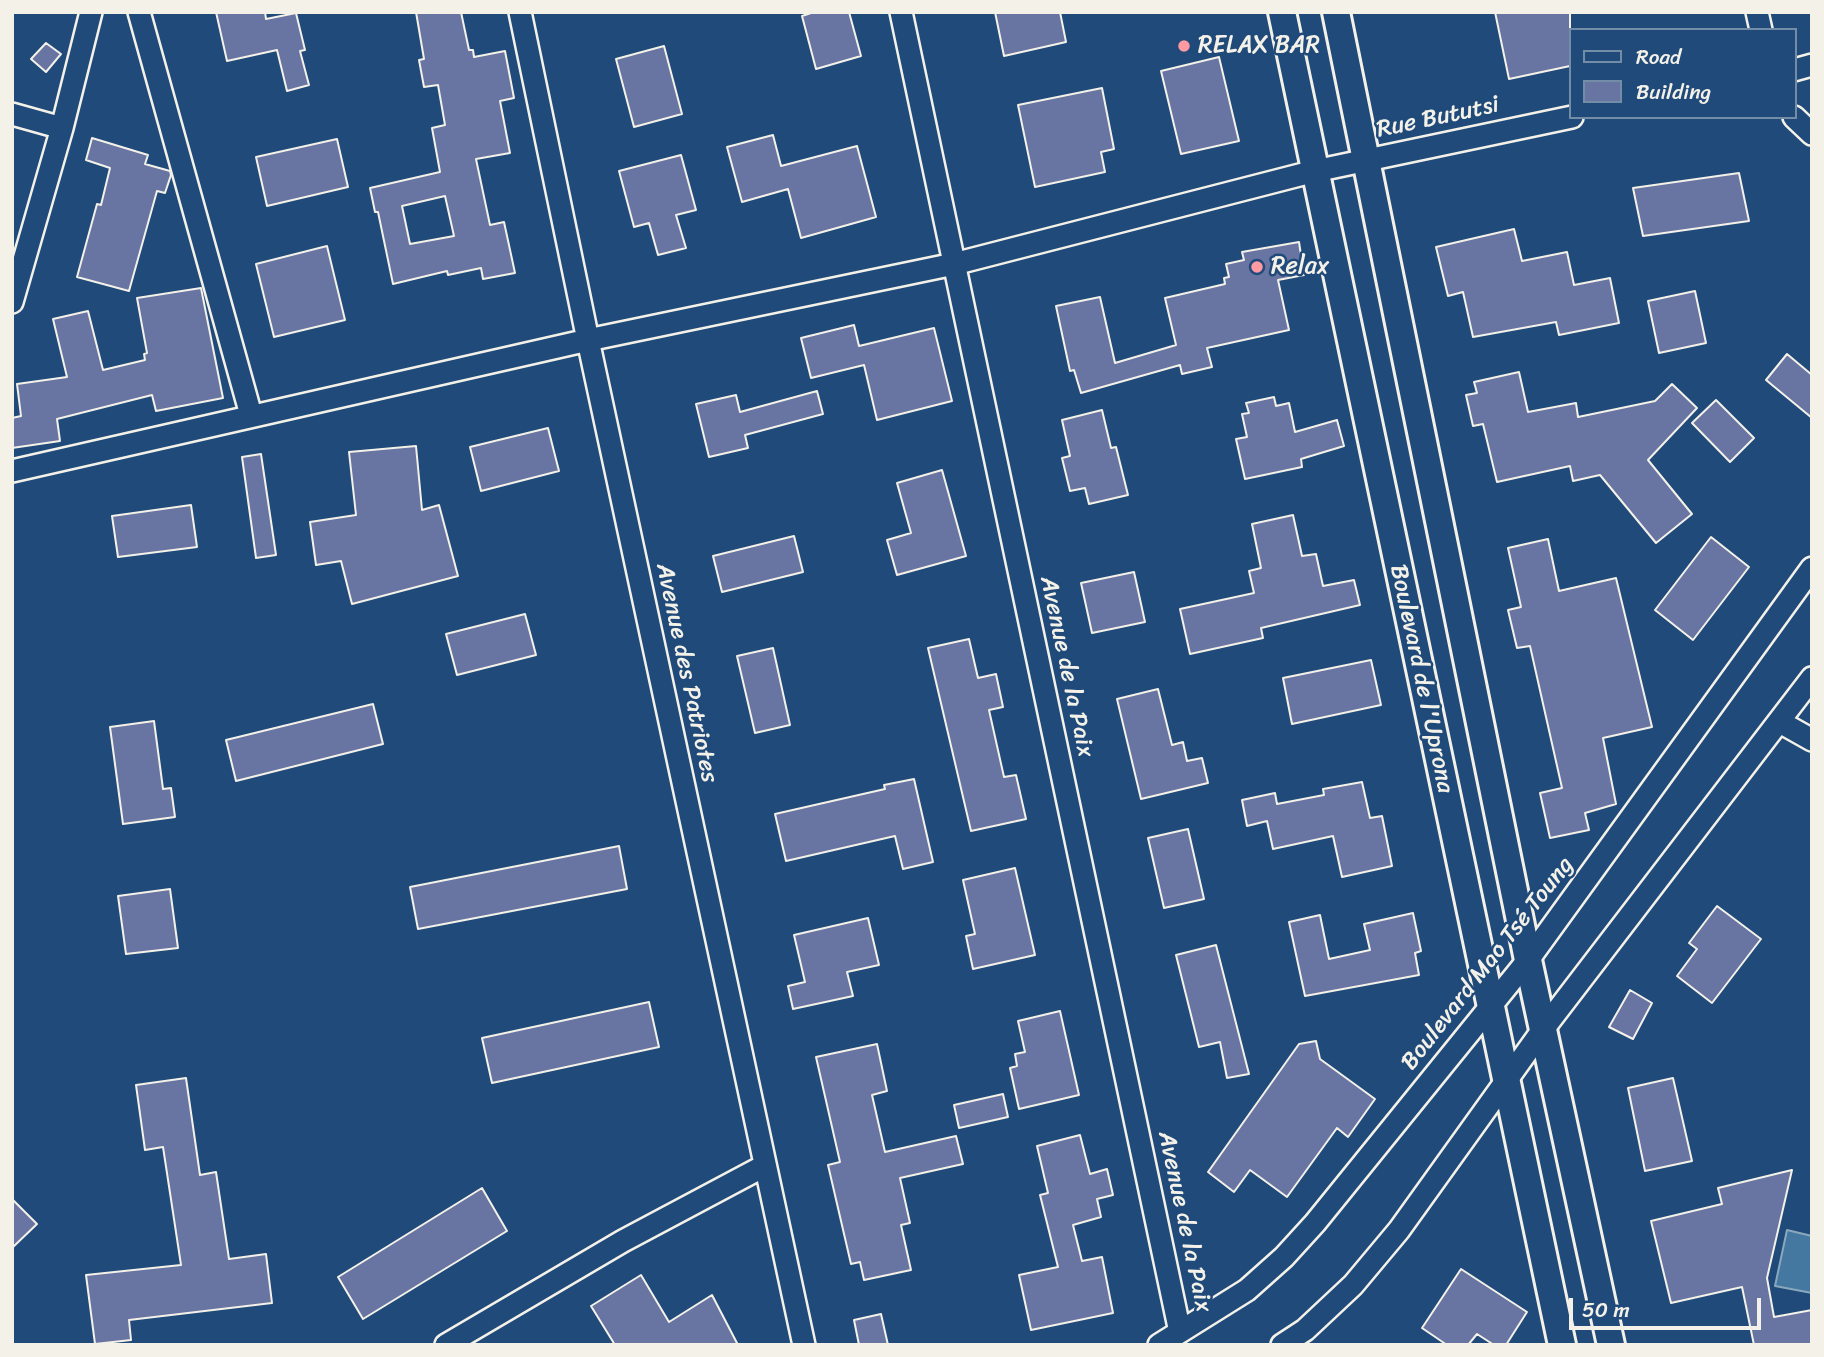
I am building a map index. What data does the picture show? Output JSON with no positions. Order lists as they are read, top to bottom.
{
  "streets": {
    "street": [
      "Rue Bututsi",
      "Avenue de la Paix",
      "Avenue des Patriotes",
      "Boulevard de l'Uprona",
      "Boulevard Mao Tsé Toung"
    ]
  },
  "crossings": [
    ["Rue Bututsi", "Avenue de la Paix"],
    ["Rue Bututsi", "Avenue des Patriotes"],
    ["Rue Bututsi", "Boulevard de l'Uprona"],
    ["Avenue de la Paix", "Boulevard Mao Tsé Toung"],
    ["Boulevard de l'Uprona", "Boulevard Mao Tsé Toung"]
  ],
  "places": ["RELAX BAR", "Relax"],
  "legend": ["Road", "Building"],
  "scale_bar": "50 m"
}
